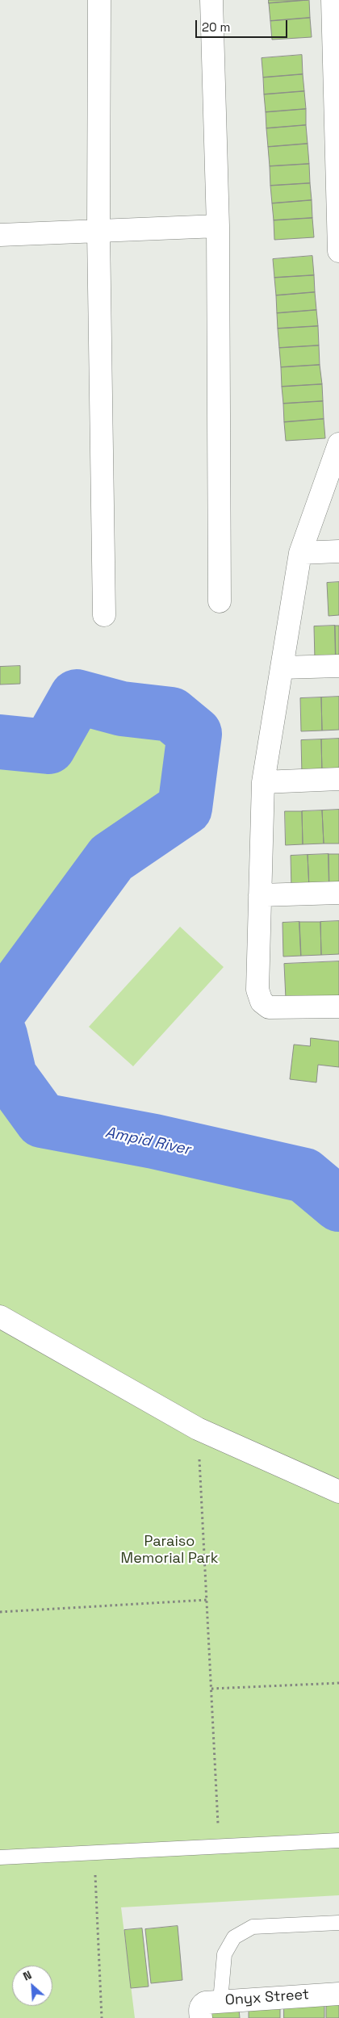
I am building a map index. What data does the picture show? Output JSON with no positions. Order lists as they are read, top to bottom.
{
  "streets": {
    "street": ["Onyx Street"]
  },
  "water": ["Ampid River"],
  "parks": ["Paraiso Memorial Park"],
  "scale_bar": "20 m",
  "north": "top left"
}
